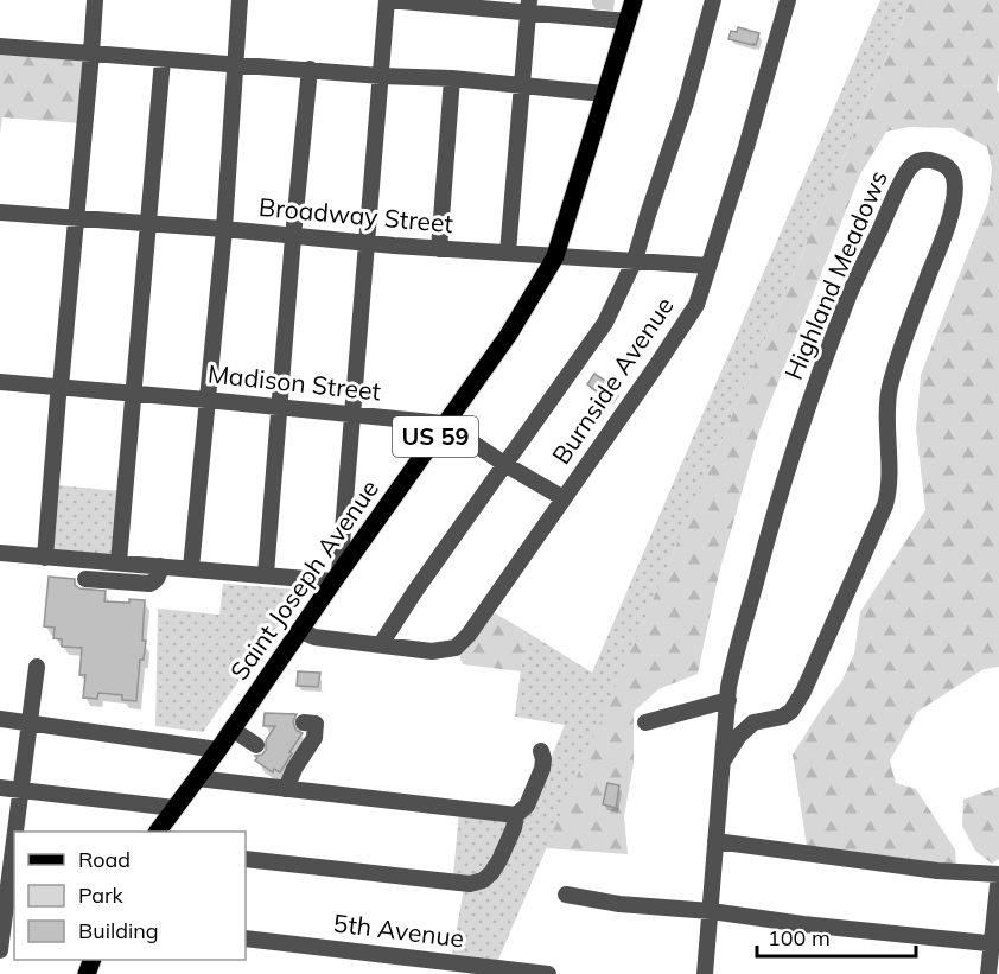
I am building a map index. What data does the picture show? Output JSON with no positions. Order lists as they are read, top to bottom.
{
  "streets": {
    "main road": ["US 59", "Saint Joseph Avenue"],
    "street": [
      "Broadway Street",
      "Highland Meadows",
      "Burnside Avenue",
      "Madison Street",
      "5th Avenue"
    ]
  },
  "crossings": [
    ["Broadway Street", "Burnside Avenue"],
    ["Broadway Street", "Saint Joseph Avenue"],
    ["Burnside Avenue", "Madison Street"],
    ["Burnside Avenue", "Saint Joseph Avenue"],
    ["Madison Street", "Saint Joseph Avenue"]
  ],
  "legend": ["Road", "Park", "Building"],
  "scale_bar": "100 m"
}
